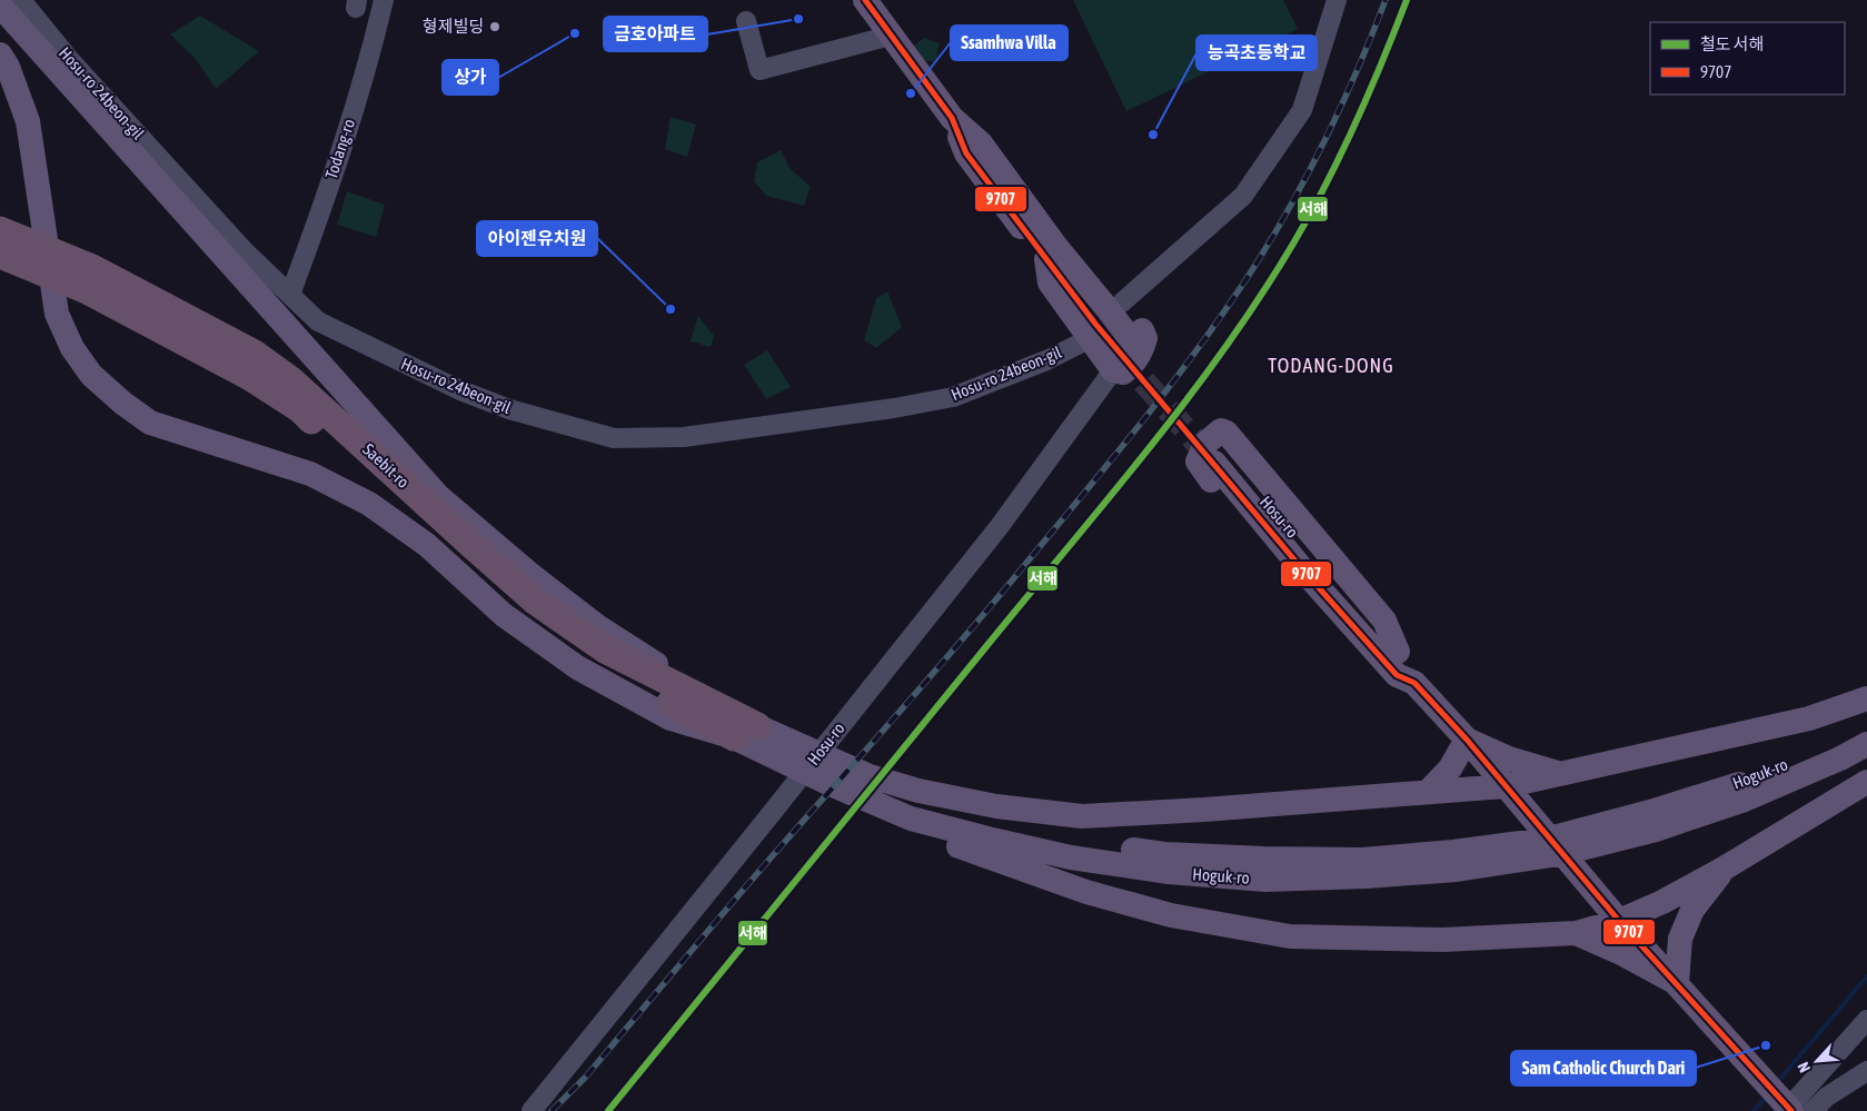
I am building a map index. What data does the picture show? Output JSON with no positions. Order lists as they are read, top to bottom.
{
  "streets": {
    "highway": ["Saebit-ro"],
    "main road": ["Hosu-ro", "Hoguk-ro"],
    "street": ["Hosu-ro 24beon-gil", "Todang-ro"]
  },
  "crossings": [
    ["Hosu-ro 24beon-gil", "Todang-ro"]
  ],
  "districts": ["TODANG-DONG"],
  "places": [
    "금호아파트",
    "형제빌딩",
    "상가",
    "Ssamhwa Villa",
    "능곡초등학교",
    "아이젠유치원",
    "Sam Catholic Church Dari"
  ],
  "lines": ["rail line 서해", "transit line 9707"],
  "legend": ["철도 서해", "9707"],
  "north": "bottom left"
}
